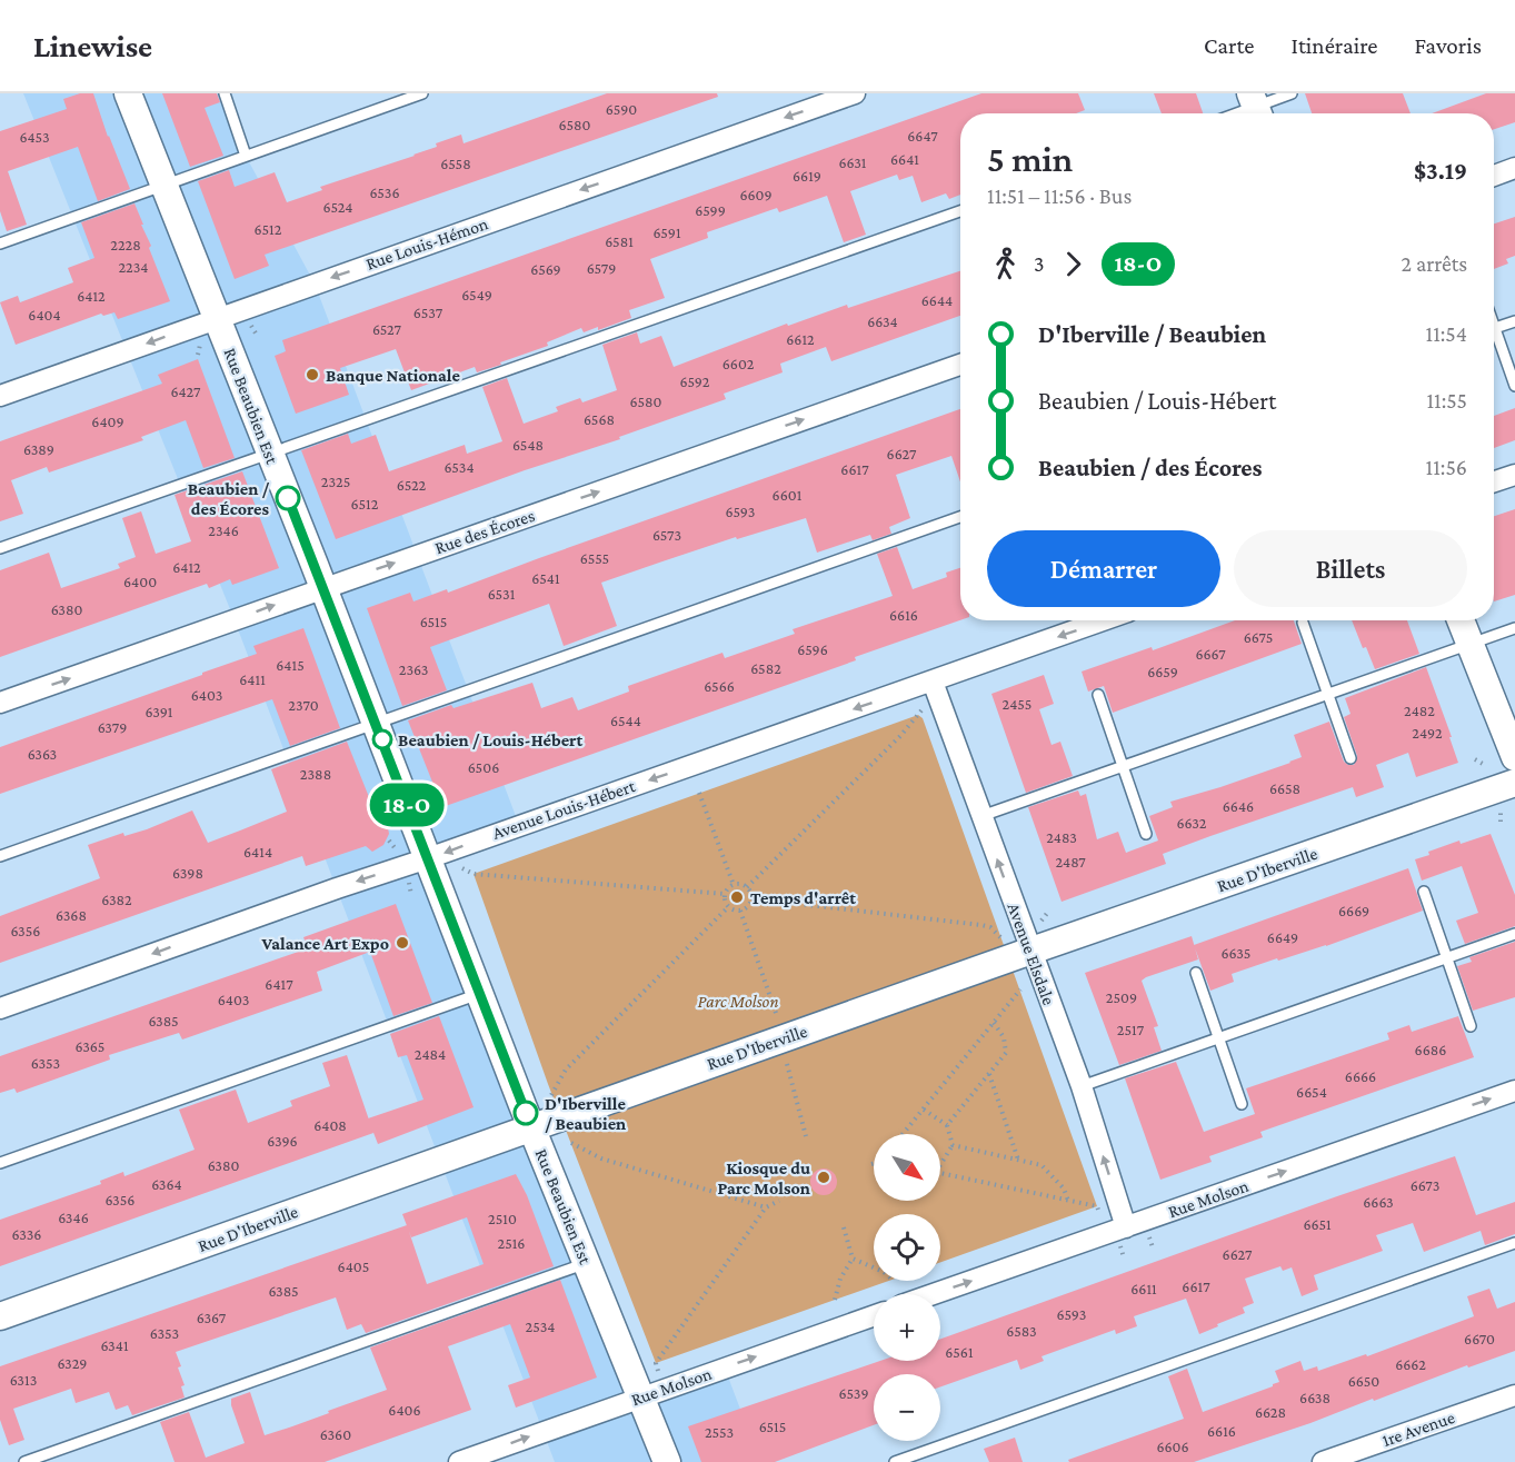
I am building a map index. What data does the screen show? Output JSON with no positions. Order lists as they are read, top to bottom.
{
  "streets": {
    "street": [
      "Rue Louis-Hémon",
      "Rue Beaubien Est",
      "Rue des Écores",
      "Avenue Louis-Hébert",
      "Rue D'Iberville",
      "Avenue Elsdale",
      "Rue Molson",
      "1re Avenue"
    ]
  },
  "crossings": [
    ["Rue Louis-Hémon", "Rue Beaubien Est"],
    ["Rue Beaubien Est", "Rue des Écores"],
    ["Rue Beaubien Est", "Avenue Louis-Hébert"],
    ["Rue Beaubien Est", "Rue D'Iberville"],
    ["Rue Beaubien Est", "Rue Molson"],
    ["Avenue Louis-Hébert", "Avenue Elsdale"],
    ["Rue D'Iberville", "Avenue Elsdale"],
    ["Avenue Elsdale", "Rue Molson"]
  ],
  "one_way": [
    "Rue Louis-Hémon",
    "Rue des Écores",
    "Avenue Louis-Hébert",
    "Avenue Elsdale",
    "Rue Molson"
  ],
  "parks": ["Parc Molson"],
  "places": [
    "Banque Nationale",
    "Beaubien / des Écores",
    "Beaubien / Louis-Hébert",
    "Temps d'arrêt",
    "Valance Art Expo",
    "D'Iberville / Beaubien",
    "Kiosque du Parc Molson"
  ],
  "lines": ["bus line 18-O"],
  "house_numbers": [
    "6590",
    "6580",
    "6647",
    "6453",
    "6641",
    "6631",
    "6558",
    "6619",
    "6536",
    "6609",
    "6524",
    "6599",
    "6512",
    "6591",
    "6581",
    "2228",
    "2234",
    "6579",
    "6569",
    "6549",
    "6412",
    "6644",
    "6537",
    "6404",
    "6634",
    "6527",
    "6612",
    "6602",
    "6592",
    "6427",
    "6580",
    "6568",
    "6409",
    "6548",
    "6389",
    "6627",
    "6534",
    "6617",
    "2325",
    "6522",
    "6601",
    "6512",
    "6593",
    "2346",
    "6573",
    "6555",
    "6412",
    "6541",
    "6400",
    "6531",
    "6380",
    "6616",
    "6515",
    "6675",
    "6596",
    "6667",
    "6415",
    "6582",
    "2363",
    "6659",
    "6411",
    "6566",
    "6403",
    "2455",
    "2370",
    "2482",
    "6391",
    "6544",
    "6379",
    "2492",
    "6363",
    "6506",
    "2388",
    "6658",
    "6646",
    "6632",
    "2483",
    "6414",
    "2487",
    "6398",
    "6382",
    "6669",
    "6368",
    "6356",
    "6649",
    "6635",
    "6417",
    "2509",
    "6403",
    "6385",
    "2517",
    "6365",
    "6686",
    "2484",
    "6353",
    "6666",
    "6654",
    "6408",
    "6396",
    "6380",
    "6364",
    "6673",
    "6356",
    "6663",
    "6346",
    "2510",
    "6651",
    "6336",
    "2516",
    "6627",
    "6405",
    "6617",
    "6611",
    "6385",
    "6593",
    "6367",
    "2534",
    "6583",
    "6353",
    "6670",
    "6341",
    "6561",
    "6329",
    "6662",
    "6313",
    "6650",
    "6539",
    "6638",
    "6406",
    "6628",
    "6515",
    "6616",
    "2553",
    "6360",
    "6606"
  ],
  "north": "bottom right",
  "page": {
    "header": "Linewise",
    "nav": ["Carte", "Itinéraire", "Favoris"],
    "on_map": "18-O",
    "heading": ["5 min", "11:51 – 11:56 · Bus", "$3.19"],
    "legs": ["3", "18-O", "2 arrêts"],
    "list": [
      {
        "name": "D'Iberville / Beaubien",
        "value": "11:54"
      },
      {
        "name": "Beaubien / Louis-Hébert",
        "value": "11:55"
      },
      {
        "name": "Beaubien / des Écores",
        "value": "11:56"
      }
    ],
    "buttons": ["Démarrer", "Billets"],
    "map_buttons": ["+", "−"]
  }
}
